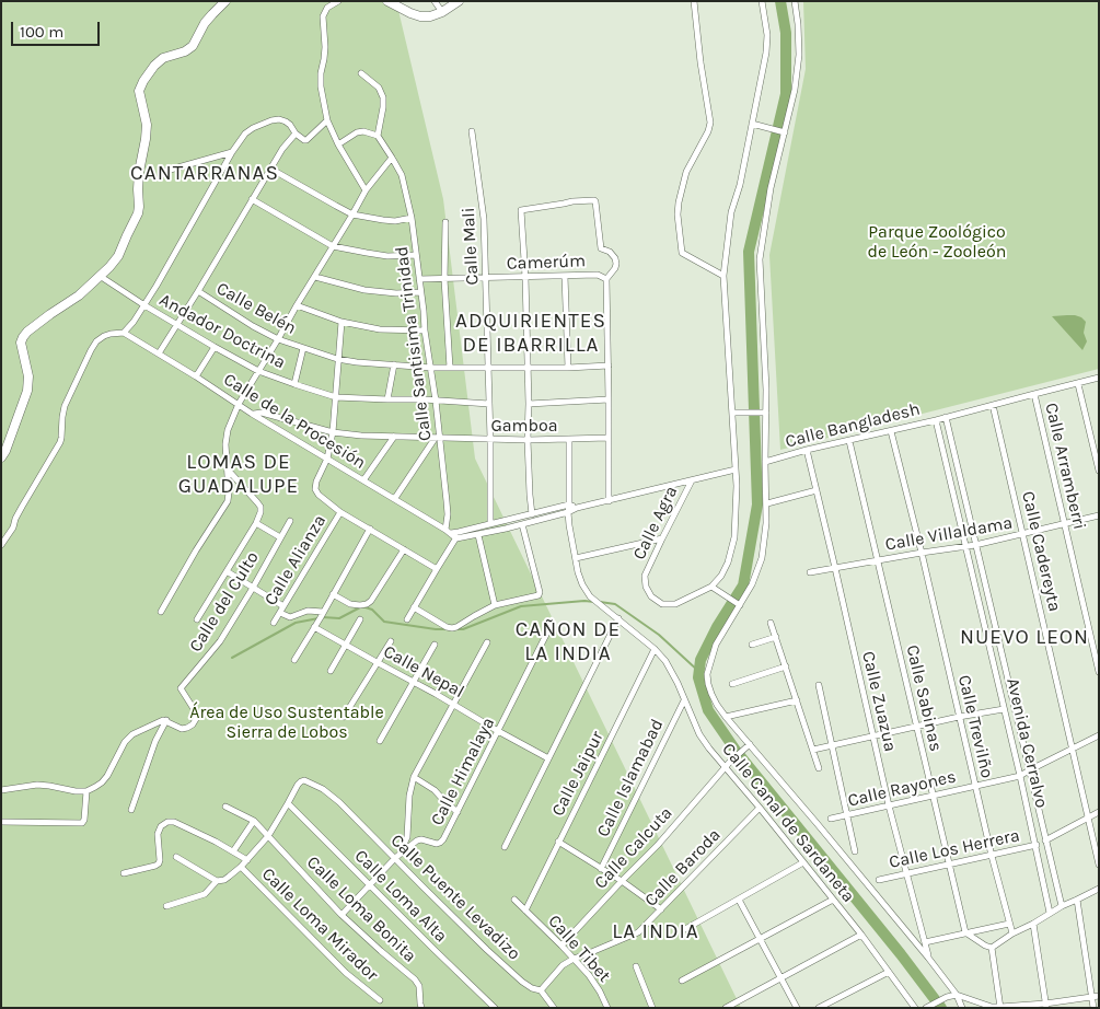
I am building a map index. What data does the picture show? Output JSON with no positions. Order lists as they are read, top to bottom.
{
  "streets": {
    "street": [
      "Calle Mali",
      "Camerúm",
      "Calle Belén",
      "Andador Doctrina",
      "Calle Santisima Trinidad",
      "Calle de la Procesión",
      "Gamboa",
      "Calle Bangladesh",
      "Calle Arramberri",
      "Calle Agra",
      "Calle Villaldama",
      "Calle Cadereyta",
      "Calle Alianza",
      "Calle del Culto",
      "Calle Nepal",
      "Calle Sabinas",
      "Calle Zuazua",
      "Calle Trevilño",
      "Avenida Cerralvo",
      "Calle Himalaya",
      "Calle Jaipur",
      "Calle Islamabad",
      "Calle Rayones",
      "Calle Canal de Sardaneta",
      "Calle Calcuta",
      "Calle Los Herrera",
      "Calle Baroda",
      "Calle Loma Alta",
      "Calle Puente Levadizo",
      "Calle Loma Bonita",
      "Calle Loma Mirador",
      "Calle Tibet"
    ]
  },
  "crossings": [
    ["Calle Mali", "Camerúm"],
    ["Calle Mali", "Calle Belén"],
    ["Calle Mali", "Andador Doctrina"],
    ["Calle Mali", "Gamboa"],
    ["Camerúm", "Calle Santisima Trinidad"],
    ["Calle Belén", "Calle Santisima Trinidad"],
    ["Andador Doctrina", "Calle Santisima Trinidad"],
    ["Calle Santisima Trinidad", "Calle de la Procesión"],
    ["Calle Santisima Trinidad", "Gamboa"],
    ["Calle de la Procesión", "Gamboa"],
    ["Calle Bangladesh", "Calle Arramberri"],
    ["Calle Bangladesh", "Calle Cadereyta"],
    ["Calle Bangladesh", "Calle Sabinas"],
    ["Calle Bangladesh", "Calle Zuazua"],
    ["Calle Bangladesh", "Calle Trevilño"],
    ["Calle Bangladesh", "Avenida Cerralvo"],
    ["Calle Arramberri", "Calle Villaldama"],
    ["Calle Villaldama", "Calle Cadereyta"],
    ["Calle Villaldama", "Calle Sabinas"],
    ["Calle Villaldama", "Calle Zuazua"],
    ["Calle Villaldama", "Calle Trevilño"],
    ["Calle Villaldama", "Avenida Cerralvo"],
    ["Calle Cadereyta", "Calle Rayones"],
    ["Calle Cadereyta", "Calle Los Herrera"],
    ["Calle Nepal", "Calle Himalaya"],
    ["Calle Sabinas", "Calle Rayones"],
    ["Calle Sabinas", "Calle Los Herrera"],
    ["Calle Zuazua", "Calle Rayones"],
    ["Calle Zuazua", "Calle Los Herrera"],
    ["Calle Trevilño", "Calle Rayones"],
    ["Calle Trevilño", "Calle Los Herrera"],
    ["Avenida Cerralvo", "Calle Rayones"],
    ["Avenida Cerralvo", "Calle Los Herrera"],
    ["Calle Himalaya", "Calle Loma Alta"],
    ["Calle Himalaya", "Calle Puente Levadizo"],
    ["Calle Himalaya", "Calle Loma Bonita"],
    ["Calle Jaipur", "Calle Canal de Sardaneta"],
    ["Calle Jaipur", "Calle Tibet"],
    ["Calle Islamabad", "Calle Canal de Sardaneta"],
    ["Calle Canal de Sardaneta", "Calle Calcuta"],
    ["Calle Canal de Sardaneta", "Calle Baroda"],
    ["Calle Calcuta", "Calle Tibet"],
    ["Calle Baroda", "Calle Puente Levadizo"],
    ["Calle Baroda", "Calle Tibet"],
    ["Calle Loma Alta", "Calle Puente Levadizo"]
  ],
  "districts": [
    "CANTARRANAS",
    "ADQUIRIENTES DE IBARRILLA",
    "LOMAS DE GUADALUPE",
    "CAÑON DE LA INDIA",
    "NUEVO LEON",
    "LA INDIA"
  ],
  "parks": ["Parque Zoológico de León - Zooleón", "Área de Uso Sustentable Sierra de Lobos"],
  "scale_bar": "100 m"
}
